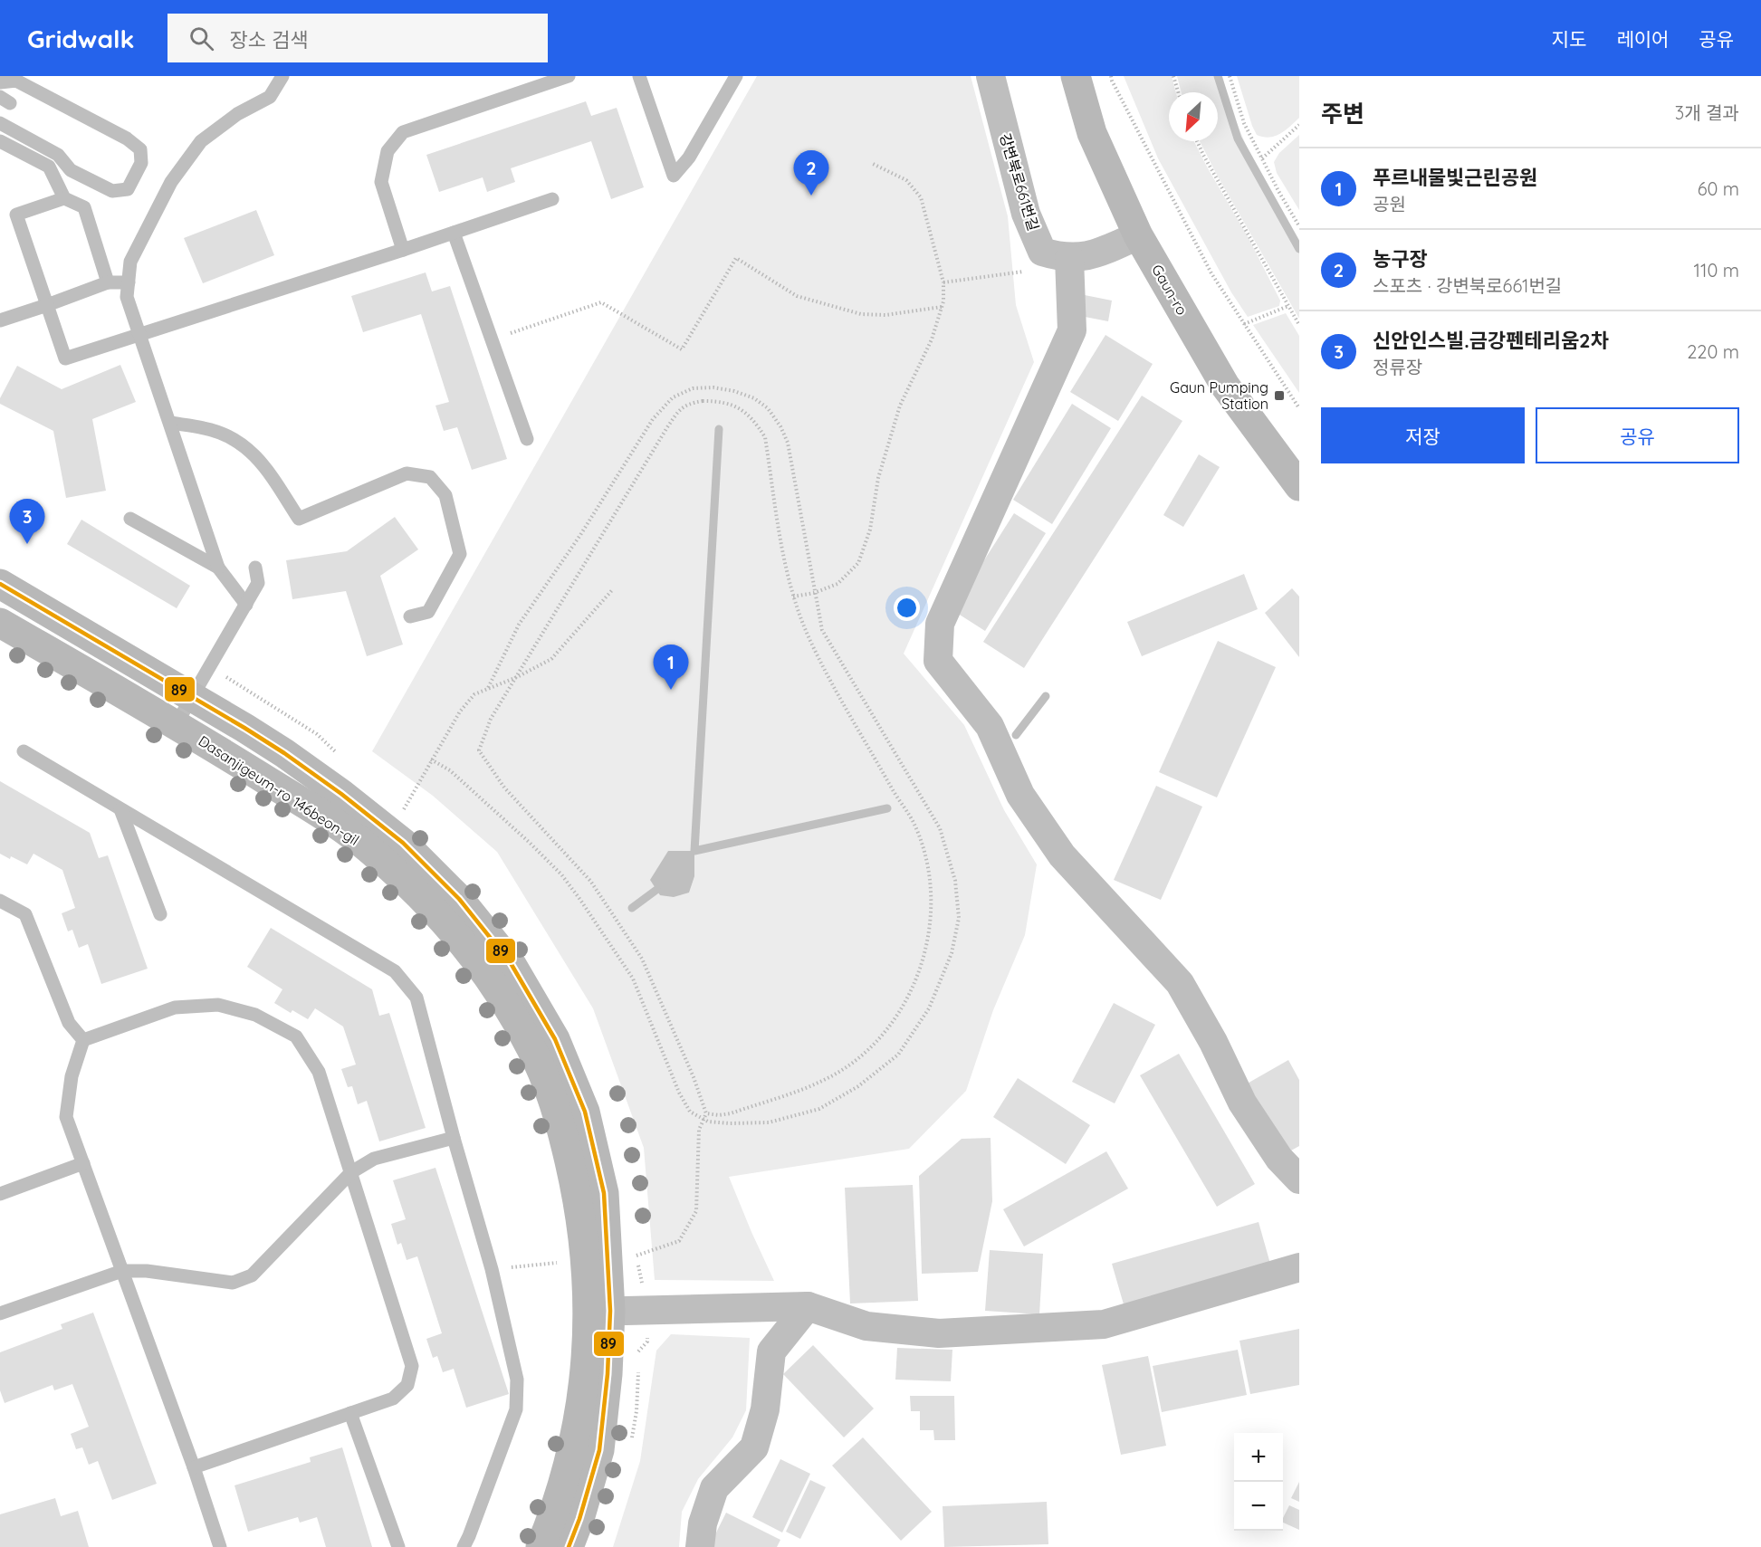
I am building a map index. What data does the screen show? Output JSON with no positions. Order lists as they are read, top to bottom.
{
  "streets": {
    "street": ["강변북로661번길", "Gaun-ro", "Dasanjigeum-ro 146beon-gil"]
  },
  "crossings": [
    ["강변북로661번길", "Gaun-ro"]
  ],
  "places": {
    "transit": ["Gaun Pumping Station"]
  },
  "lines": ["transit line 89"],
  "north": "bottom left",
  "page": {
    "header": "Gridwalk",
    "search": "장소 검색",
    "nav": ["지도", "레이어", "공유"],
    "heading": ["주변", "3개 결과"],
    "list": [
      {
        "mark": "1",
        "name": "푸르내물빛근린공원",
        "note": "공원",
        "value": "60 m"
      },
      {
        "mark": "2",
        "name": "농구장",
        "note": "스포츠 · 강변북로661번길",
        "value": "110 m"
      },
      {
        "mark": "3",
        "name": "신안인스빌.금강펜테리움2차",
        "note": "정류장",
        "value": "220 m"
      }
    ],
    "pins": ["2", "3", "1"],
    "buttons": ["저장", "공유"],
    "map_buttons": ["+", "−"]
  }
}
